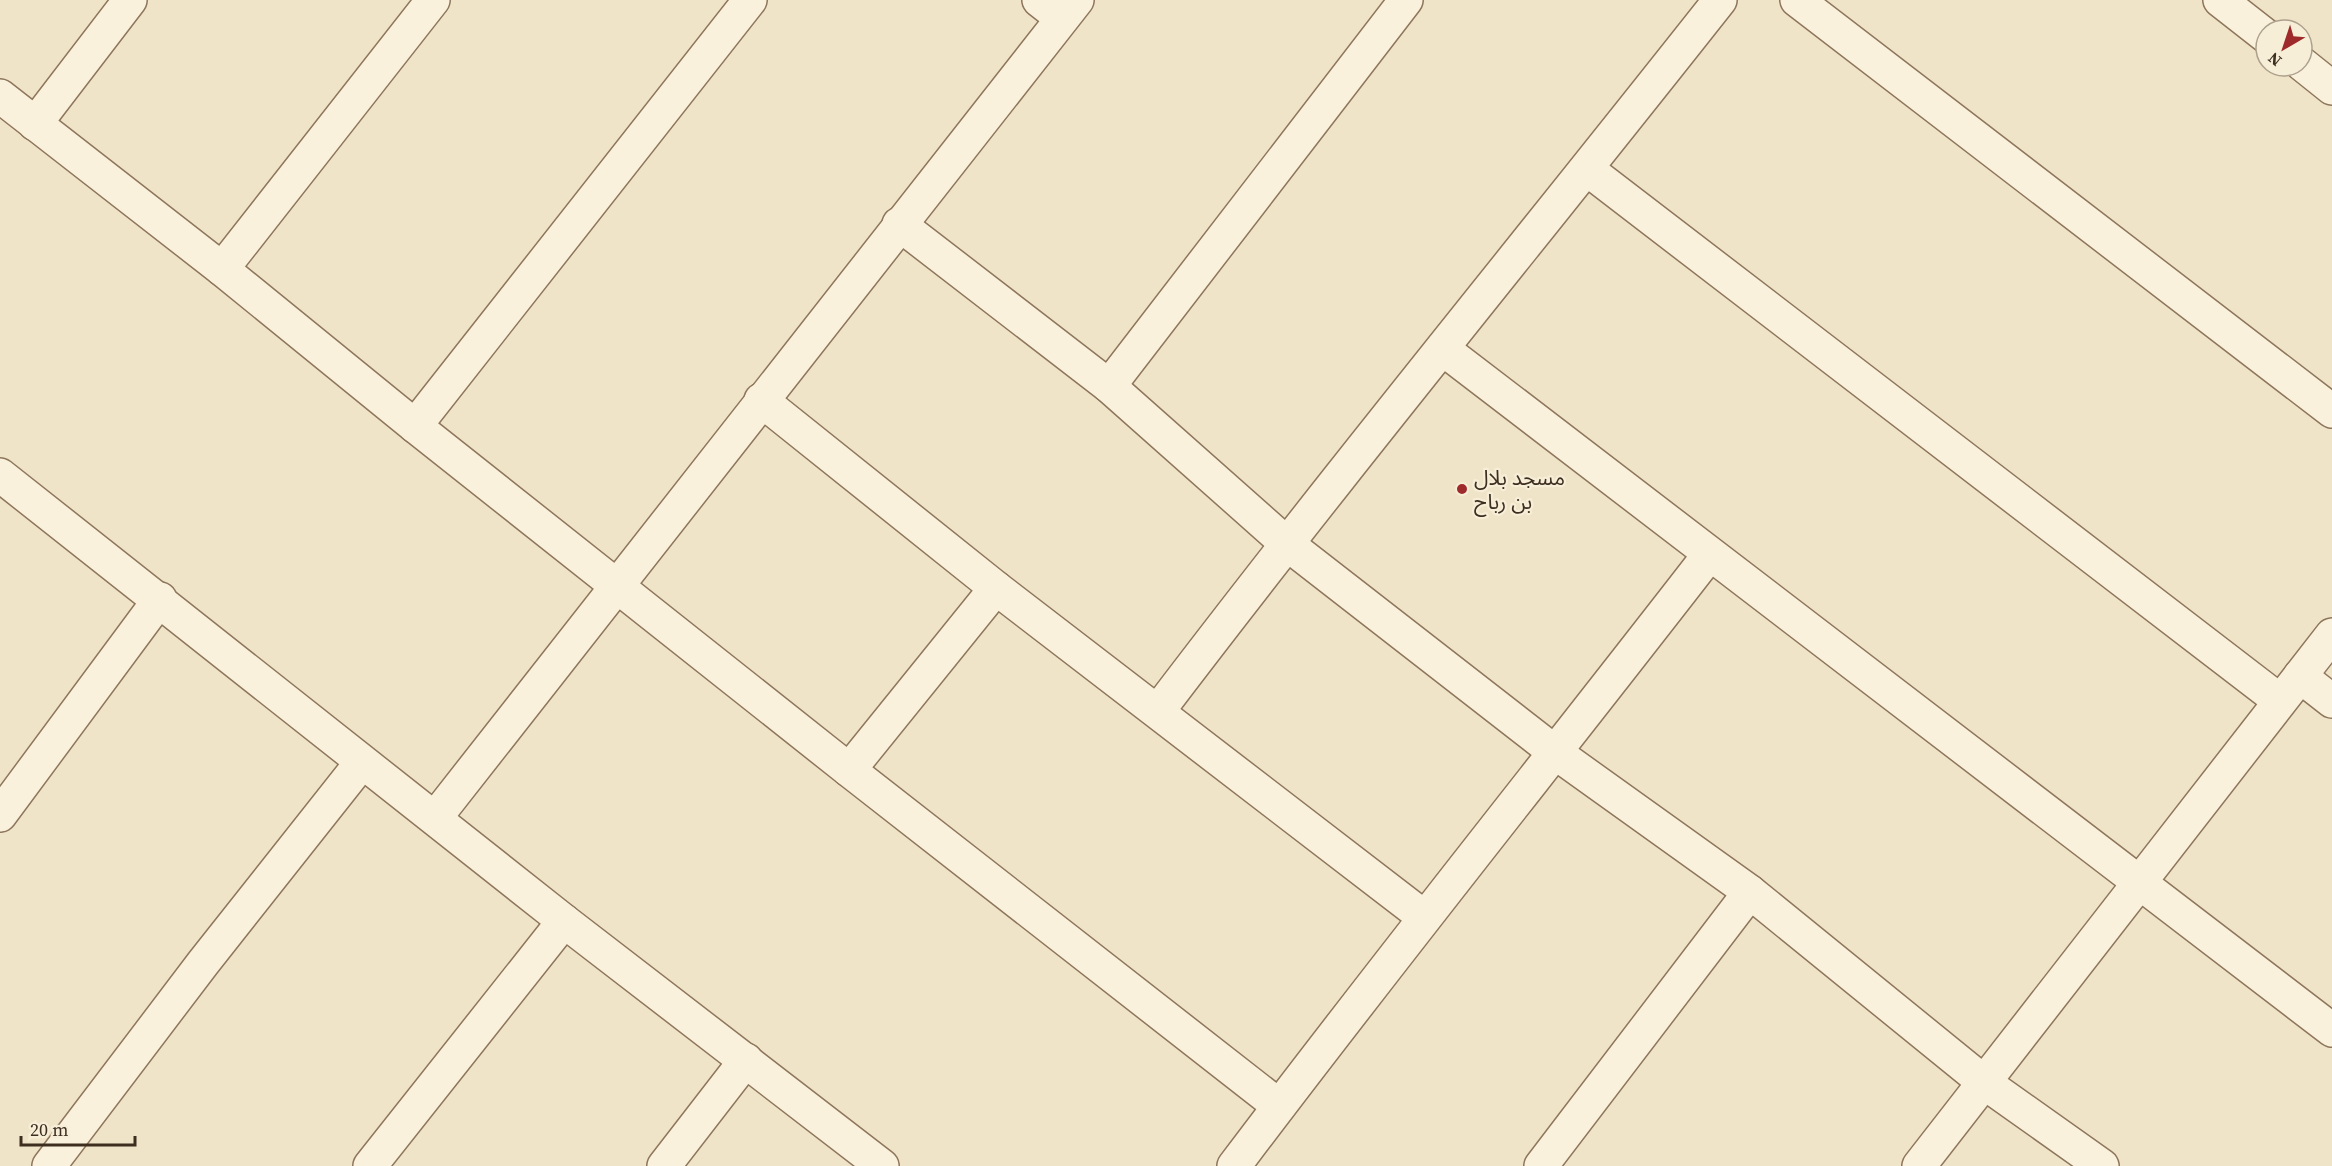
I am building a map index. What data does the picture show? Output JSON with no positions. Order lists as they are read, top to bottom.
{
  "places": ["مسجد بلال بن رباح"],
  "scale_bar": "20 m",
  "north": "bottom left"
}
